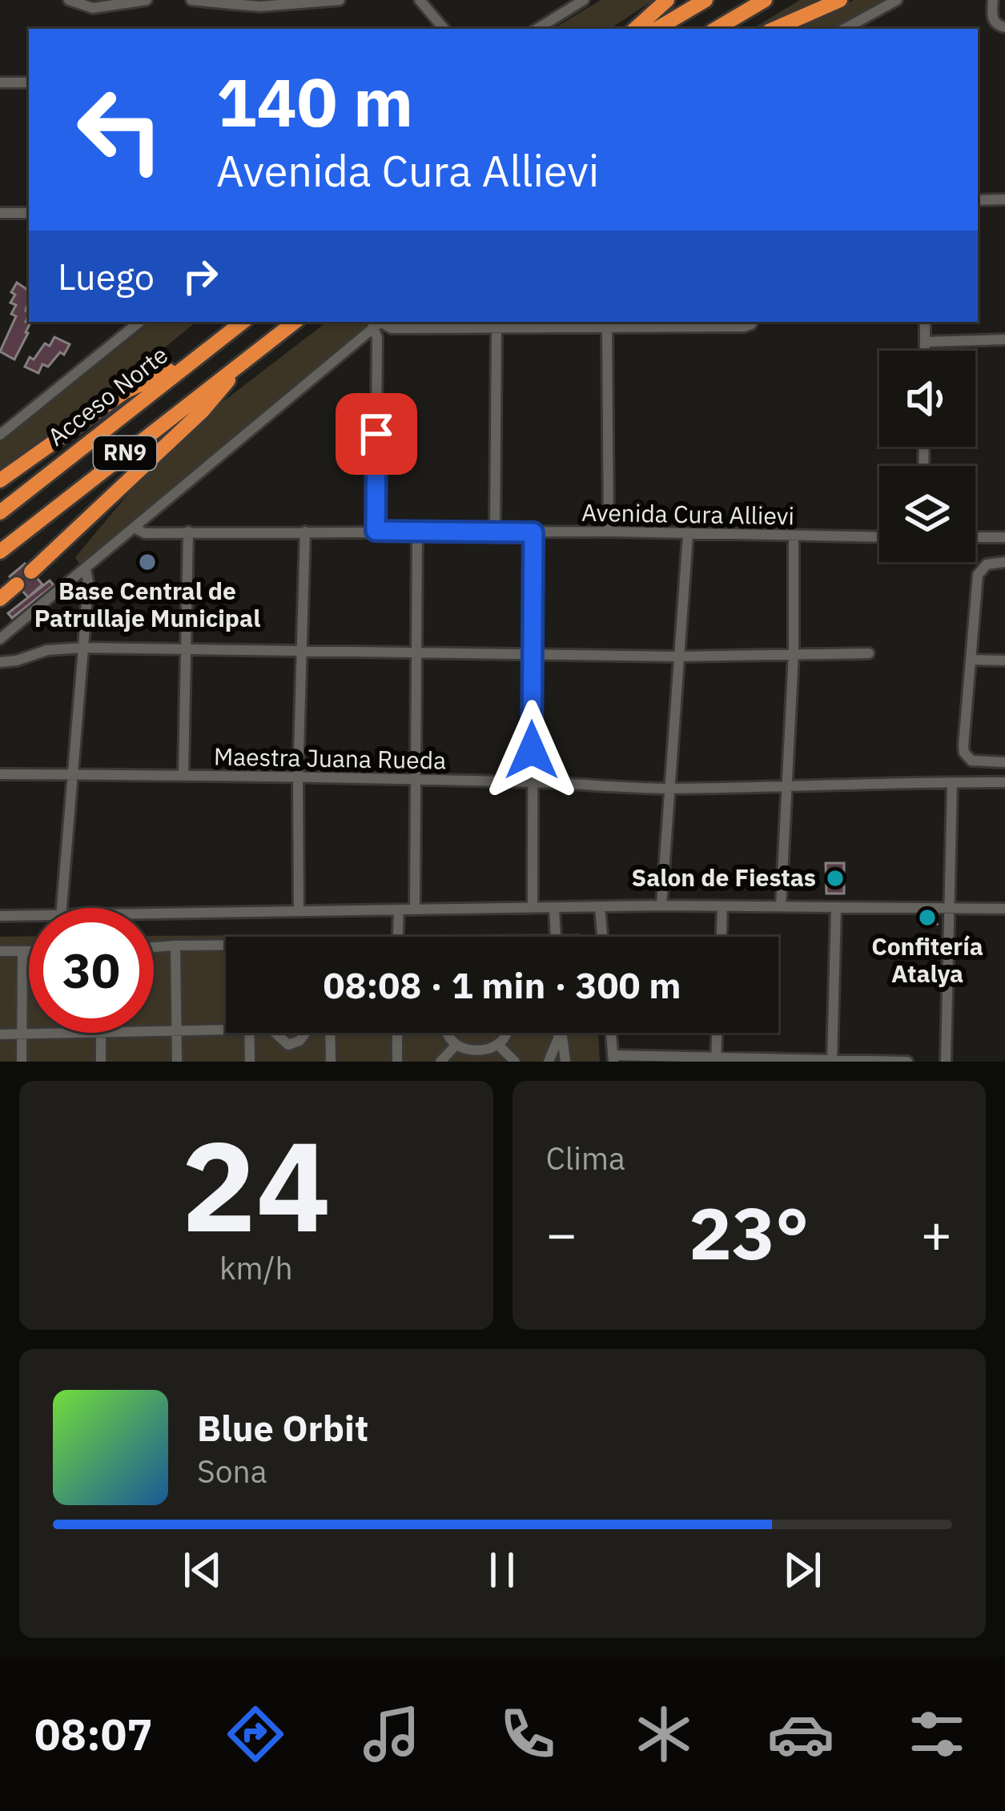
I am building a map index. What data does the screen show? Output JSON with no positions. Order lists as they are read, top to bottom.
{
  "streets": {
    "highway": ["Acceso Norte", "RN9"],
    "street": ["Avenida Cura Allievi", "Maestra Juana Rueda"]
  },
  "places": ["Base Central de Patrullaje Municipal", "Salon de Fiestas", "Confitería Atalya"],
  "page": {
    "turn": ["140 m", "Avenida Cura Allievi"],
    "then": "Luego",
    "limit": "30",
    "trip": "08:08 · 1 min · 300 m",
    "tile": [
      ["24", "km/h"],
      "Clima"
    ],
    "heat": ["−", "23°", "+"],
    "song": ["Blue Orbit", "Sona"],
    "tabs": "08:07"
  }
}
